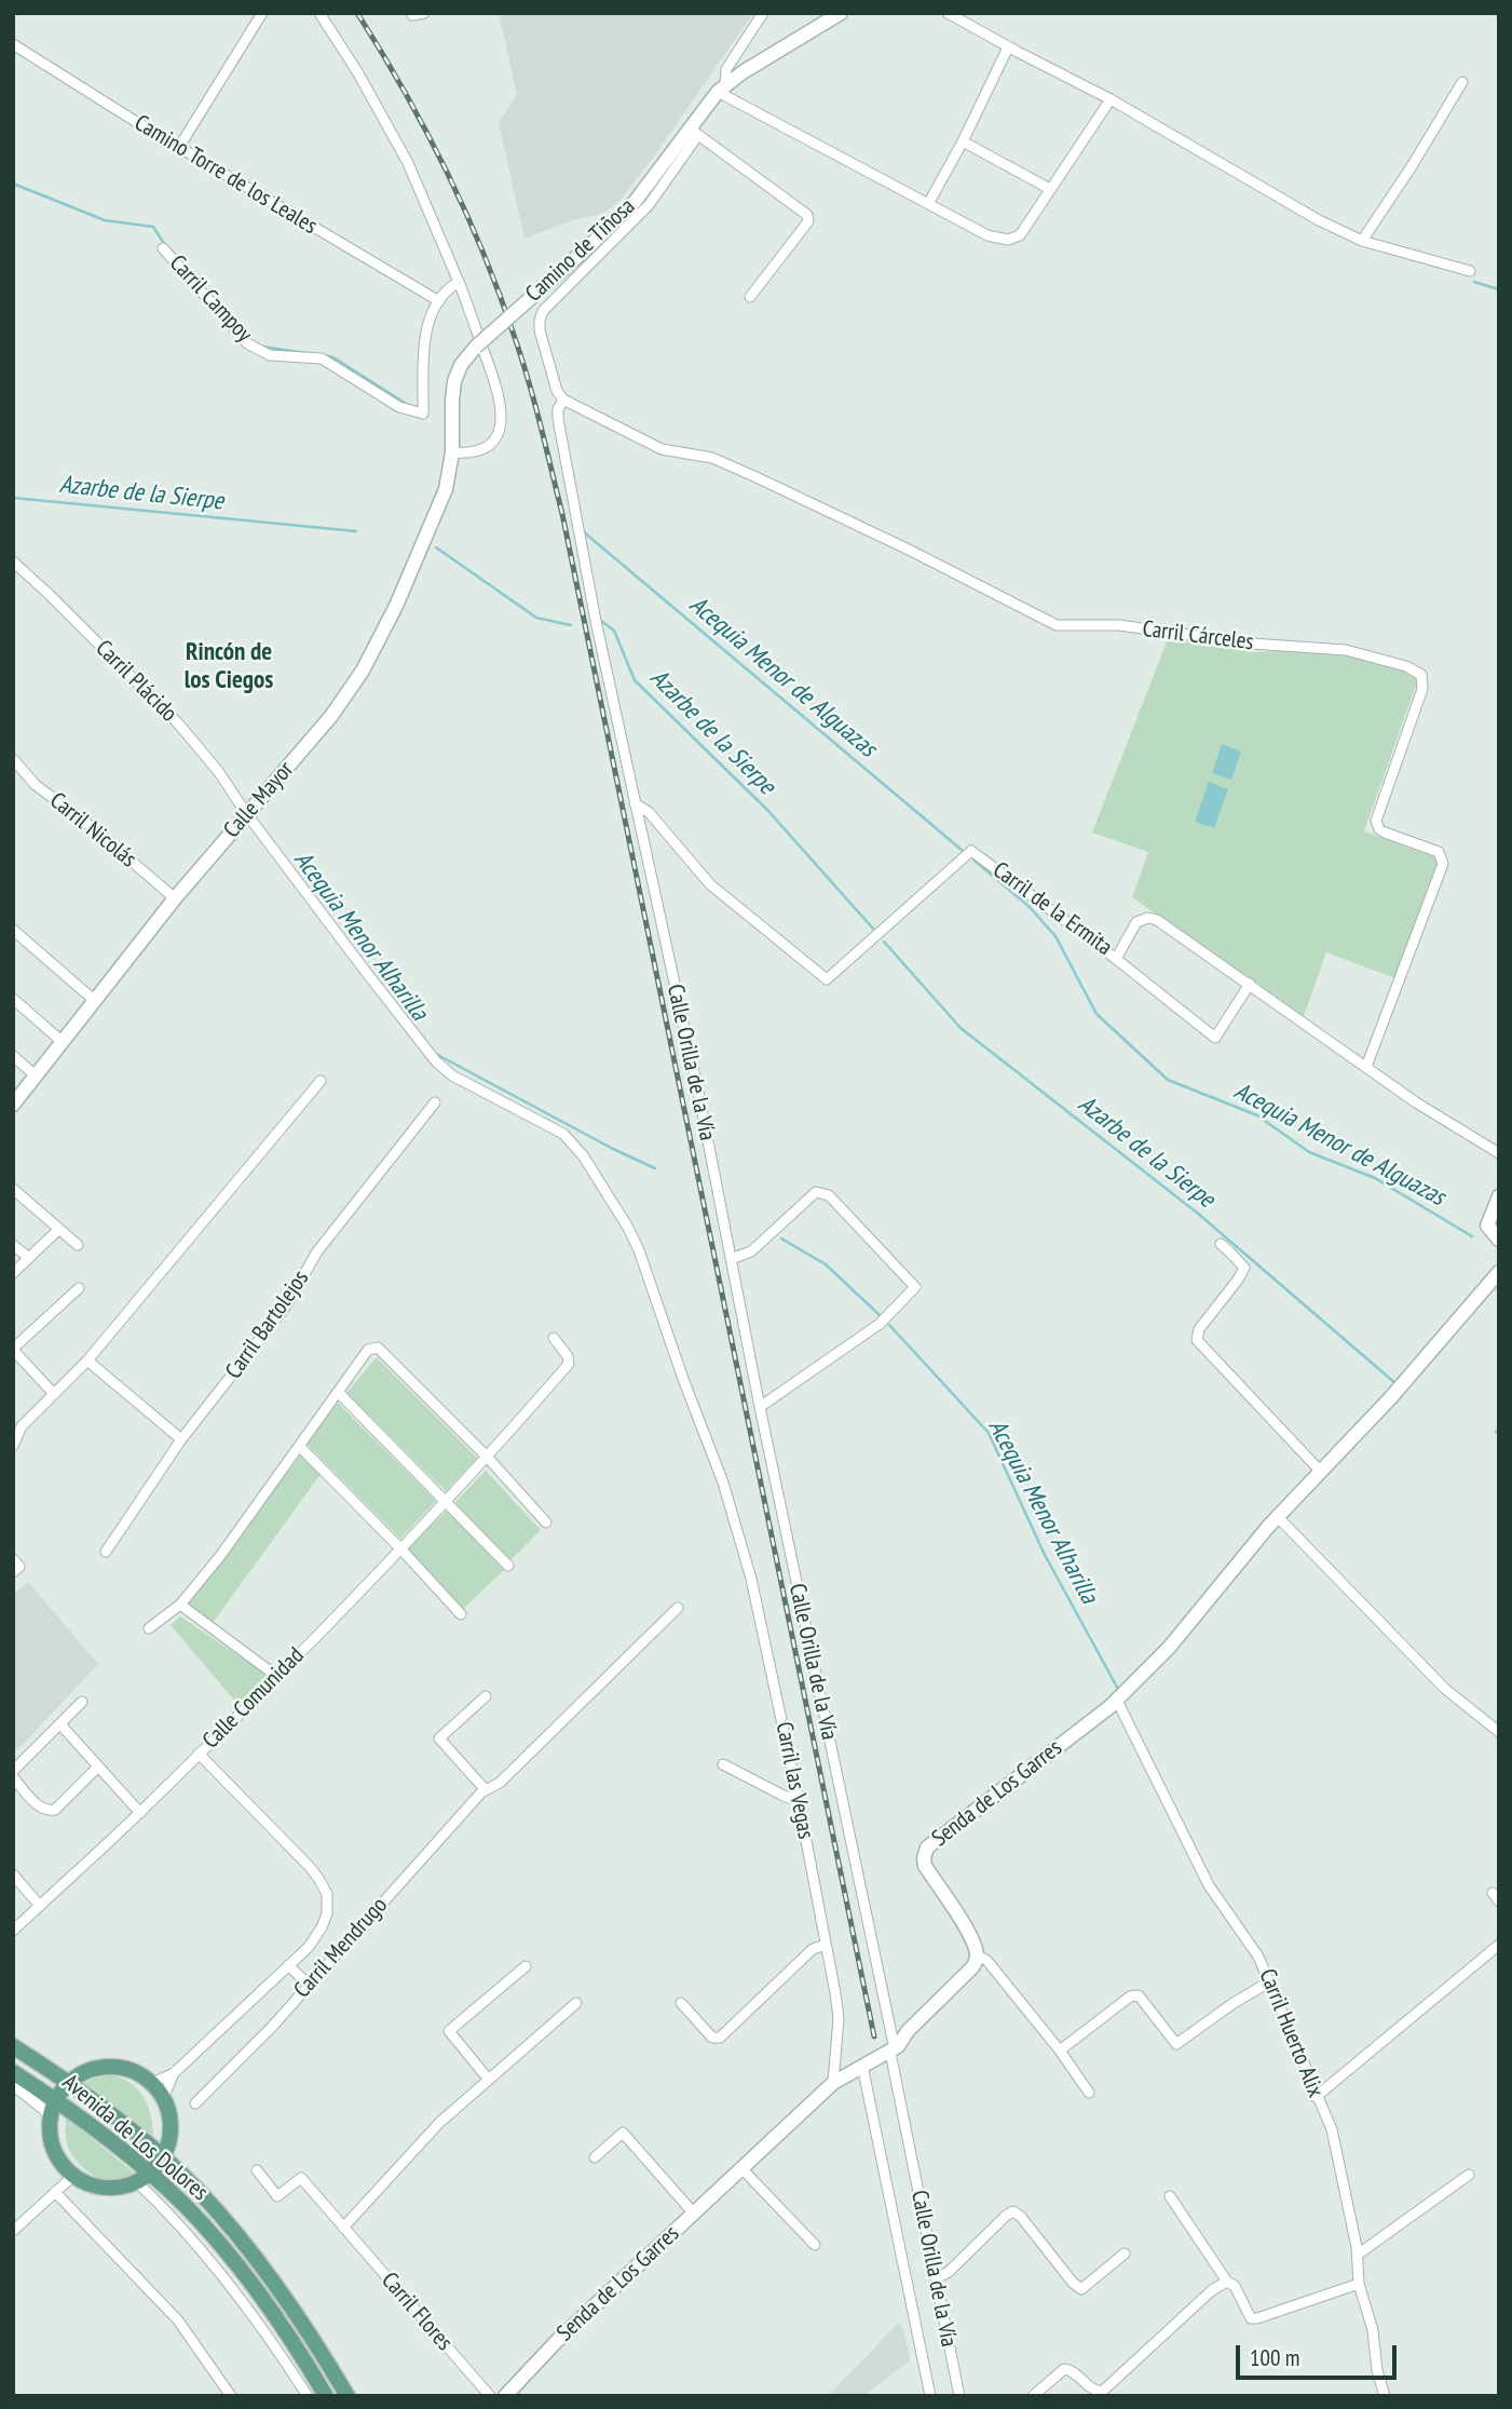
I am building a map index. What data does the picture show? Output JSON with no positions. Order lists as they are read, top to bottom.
{
  "streets": {
    "main road": ["Avenida de Los Dolores"],
    "street": [
      "Camino Torre de los Leales",
      "Camino de Tiñosa",
      "Carril Campoy",
      "Carril Cárceles",
      "Carril Plácido",
      "Calle Mayor",
      "Carril Nicolás",
      "Carril de la Ermita",
      "Calle Orilla de la Vía",
      "Carril Bartolejos",
      "Calle Comunidad",
      "Carril las Vegas",
      "Senda de Los Garres",
      "Carril Mendrugo",
      "Carril Huerto Alix",
      "Carril Flores"
    ]
  },
  "crossings": [
    ["Camino Torre de los Leales", "Carril Campoy"],
    ["Camino de Tiñosa", "Calle Mayor"],
    ["Camino de Tiñosa", "Calle Orilla de la Vía"],
    ["Carril Cárceles", "Carril de la Ermita"],
    ["Carril Cárceles", "Calle Orilla de la Vía"],
    ["Carril Plácido", "Calle Mayor"],
    ["Carril Plácido", "Carril las Vegas"],
    ["Calle Mayor", "Carril Nicolás"],
    ["Carril de la Ermita", "Calle Orilla de la Vía"],
    ["Calle Orilla de la Vía", "Senda de Los Garres"],
    ["Carril las Vegas", "Senda de Los Garres"],
    ["Senda de Los Garres", "Carril Huerto Alix"]
  ],
  "districts": ["Rincón de los Ciegos"],
  "water": ["Azarbe de la Sierpe", "Acequia Menor de Alguazas", "Acequia Menor Alharilla"],
  "scale_bar": "100 m"
}
